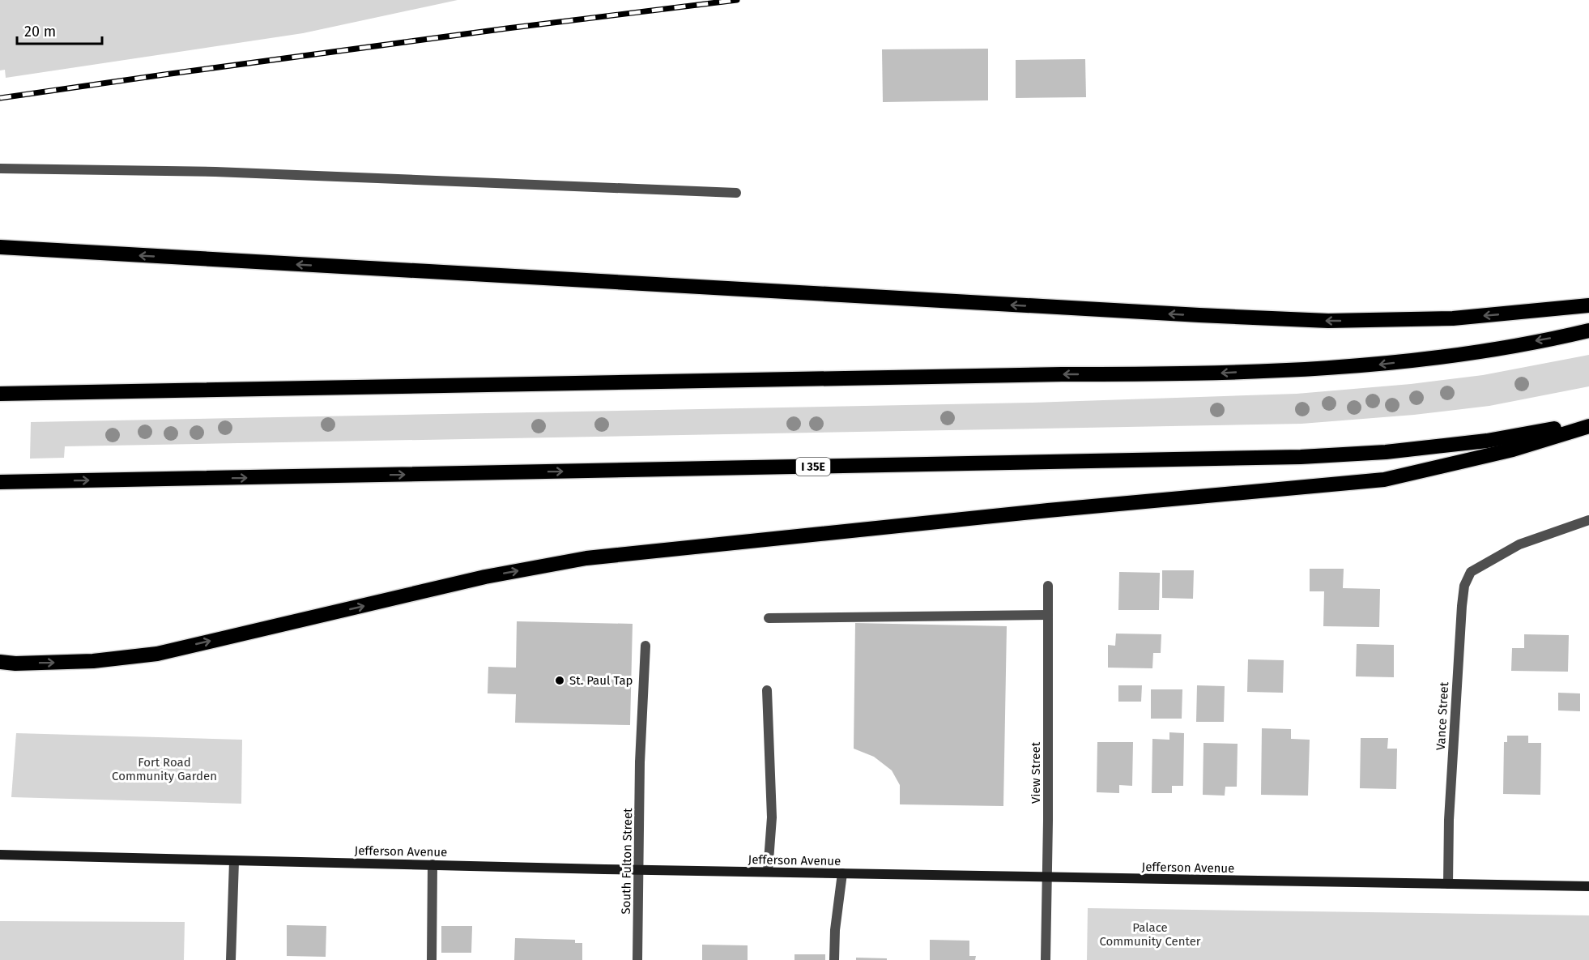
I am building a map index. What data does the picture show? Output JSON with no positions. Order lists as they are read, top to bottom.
{
  "streets": {
    "highway": ["I 35E"],
    "street": [
      "Vance Street",
      "View Street",
      "Jefferson Avenue",
      "South Fulton Street"
    ]
  },
  "crossings": [
    ["Vance Street", "Jefferson Avenue"],
    ["View Street", "Jefferson Avenue"],
    ["Jefferson Avenue", "South Fulton Street"]
  ],
  "parks": ["Fort Road Community Garden", "Palace Community Center"],
  "places": ["St. Paul Tap"],
  "scale_bar": "20 m"
}
